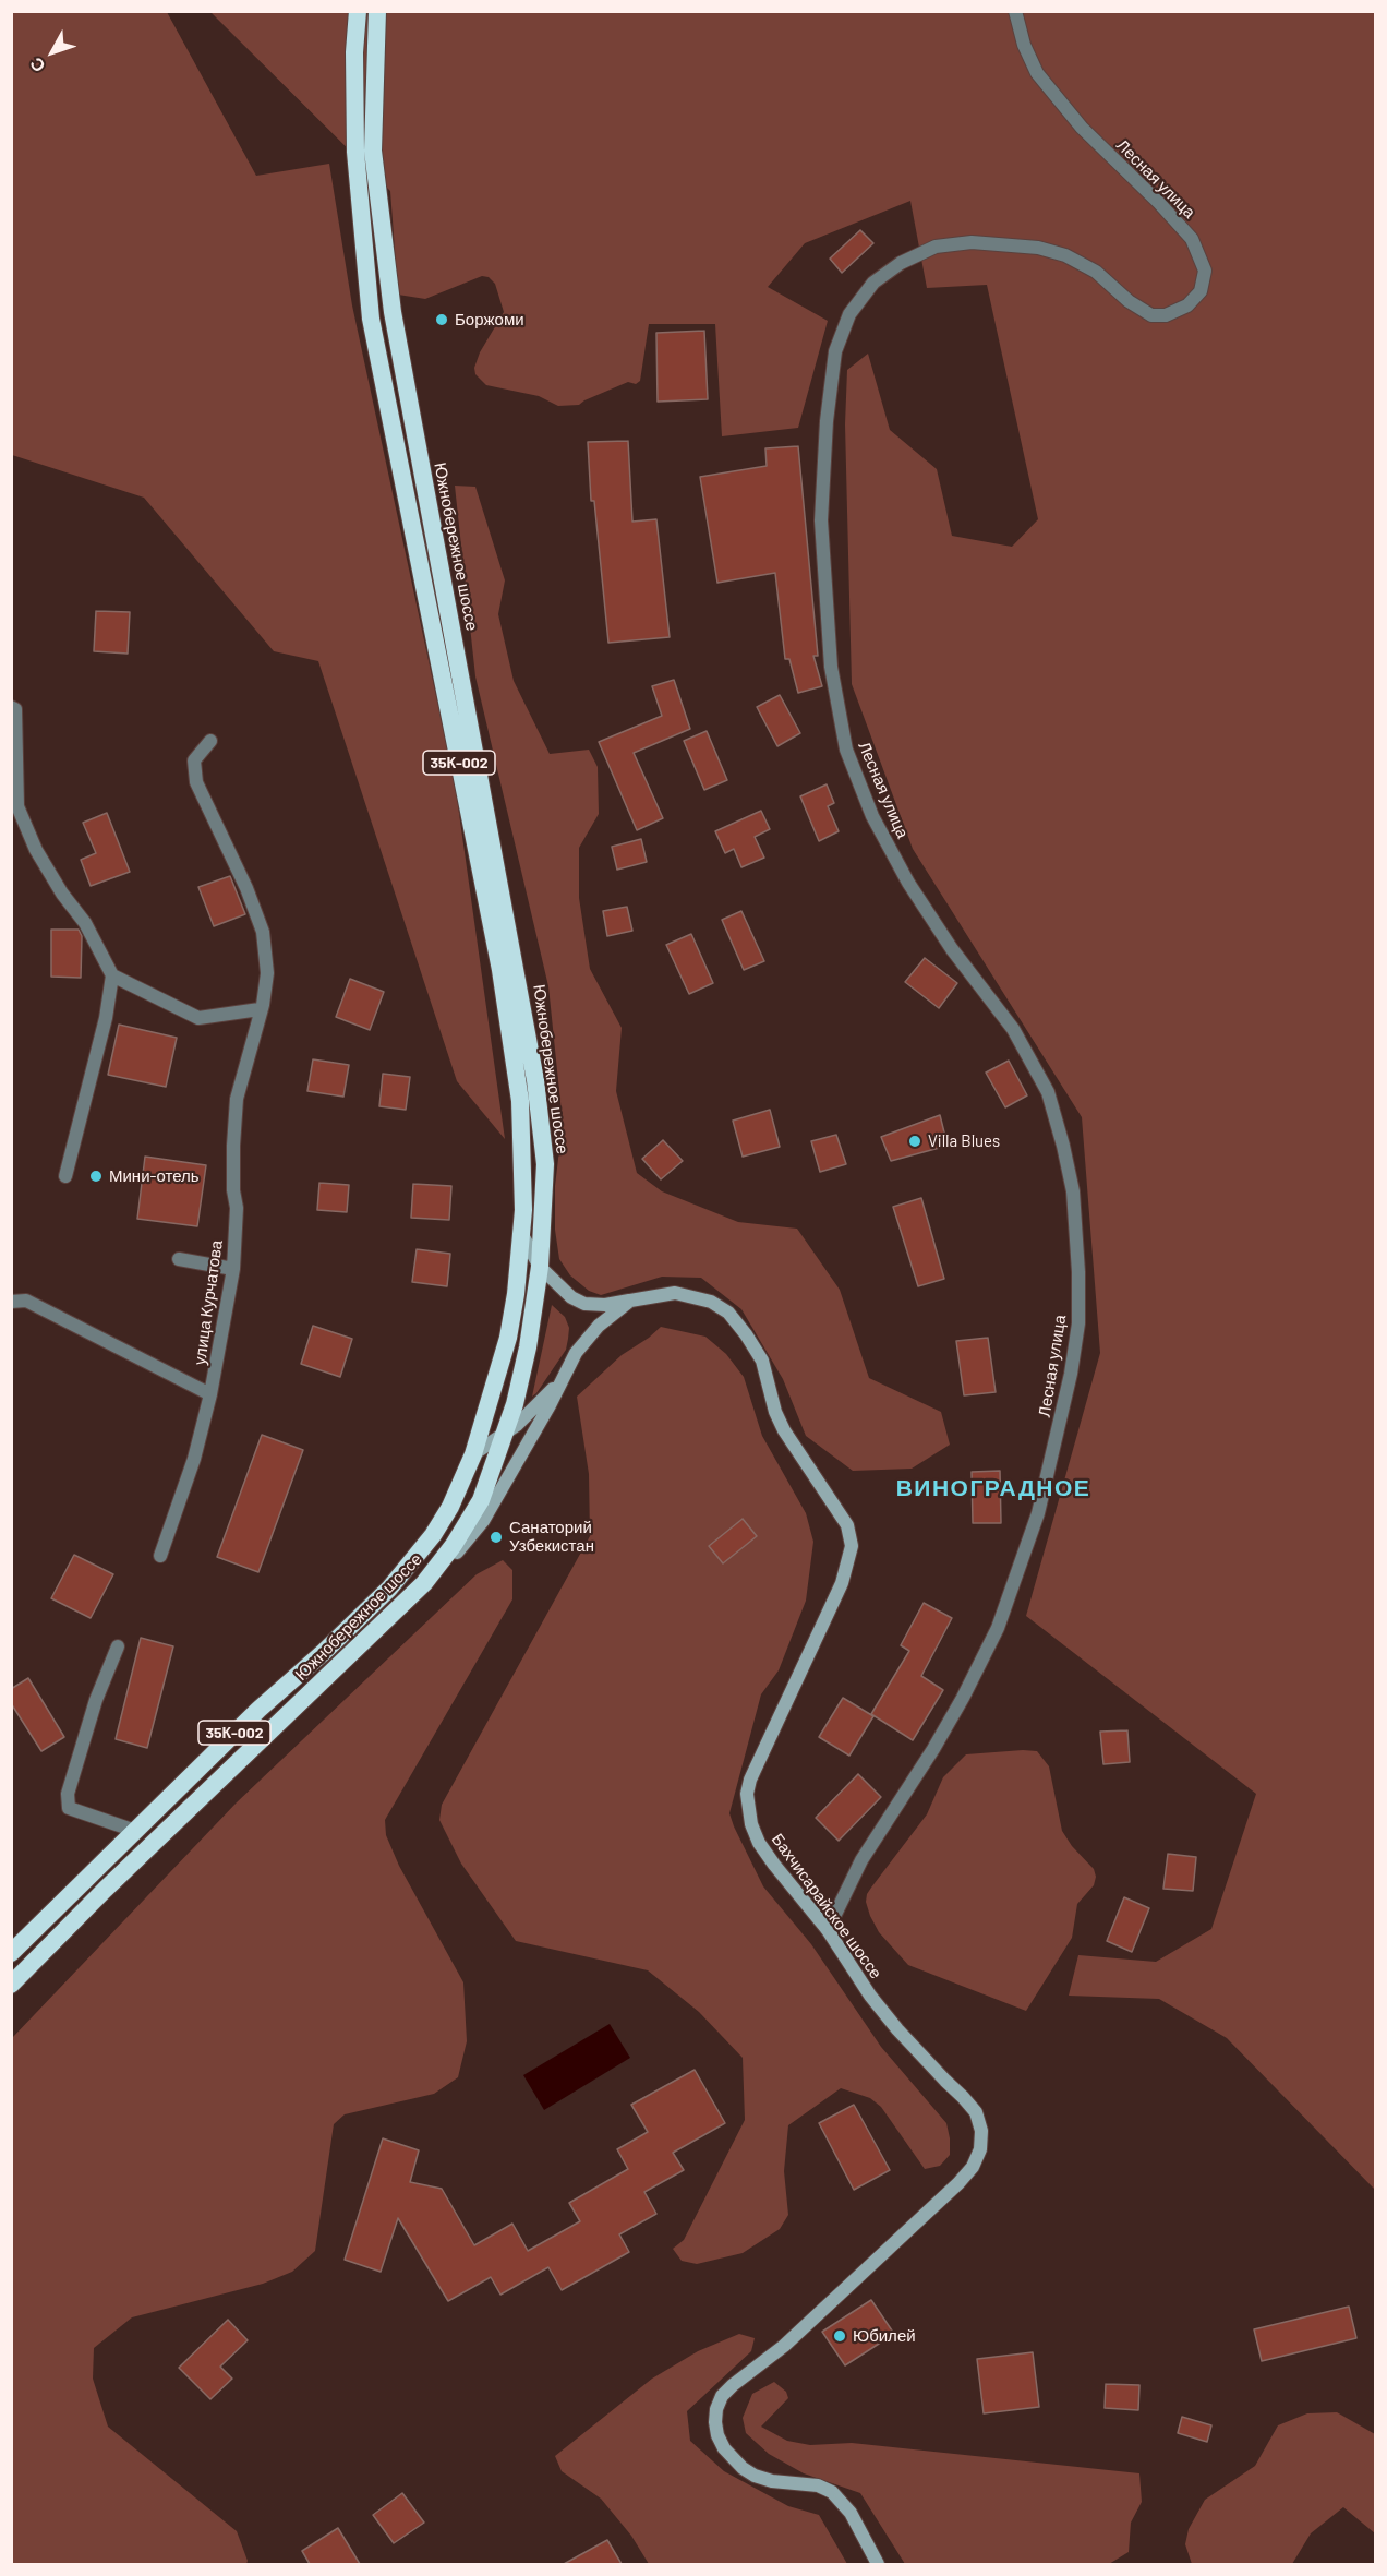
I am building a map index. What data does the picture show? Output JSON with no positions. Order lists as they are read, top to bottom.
{
  "streets": {
    "highway": ["Южнобережное шоссе", "35К-002"],
    "main road": ["Бахчисарайское шоссе"],
    "street": ["Лесная улица", "улица Курчатова"]
  },
  "crossings": [
    ["Лесная улица", "Бахчисарайское шоссе"],
    ["Южнобережное шоссе", "Бахчисарайское шоссе"]
  ],
  "districts": ["ВИНОГРАДНОЕ"],
  "places": [
    "Боржоми",
    "Villa Blues",
    "Мини-отель",
    "Санаторий Узбекистан",
    "Юбилей"
  ],
  "north": "bottom left"
}
